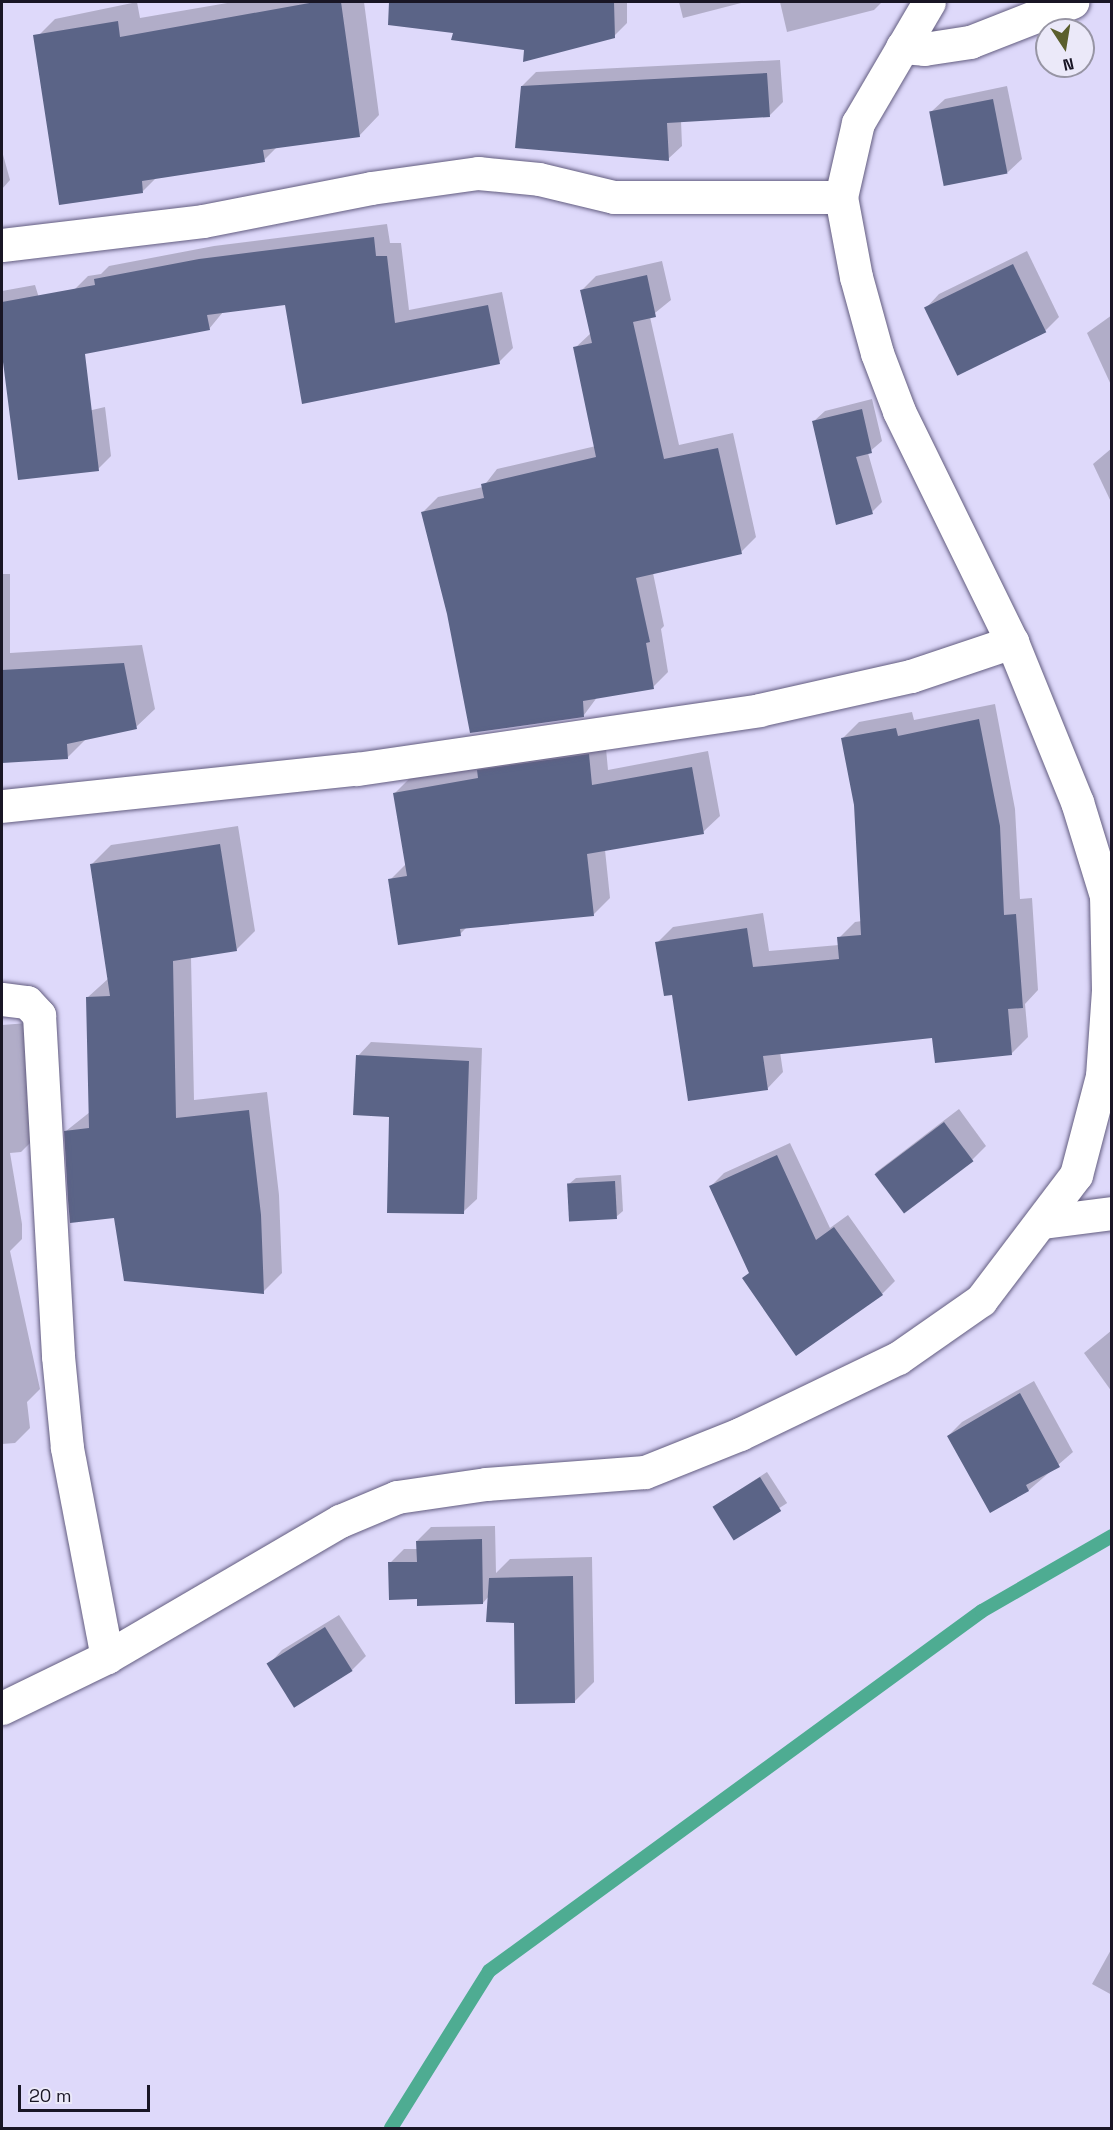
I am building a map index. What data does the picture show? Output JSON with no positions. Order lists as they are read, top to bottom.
{
  "scale_bar": "20 m",
  "north": "bottom"
}
